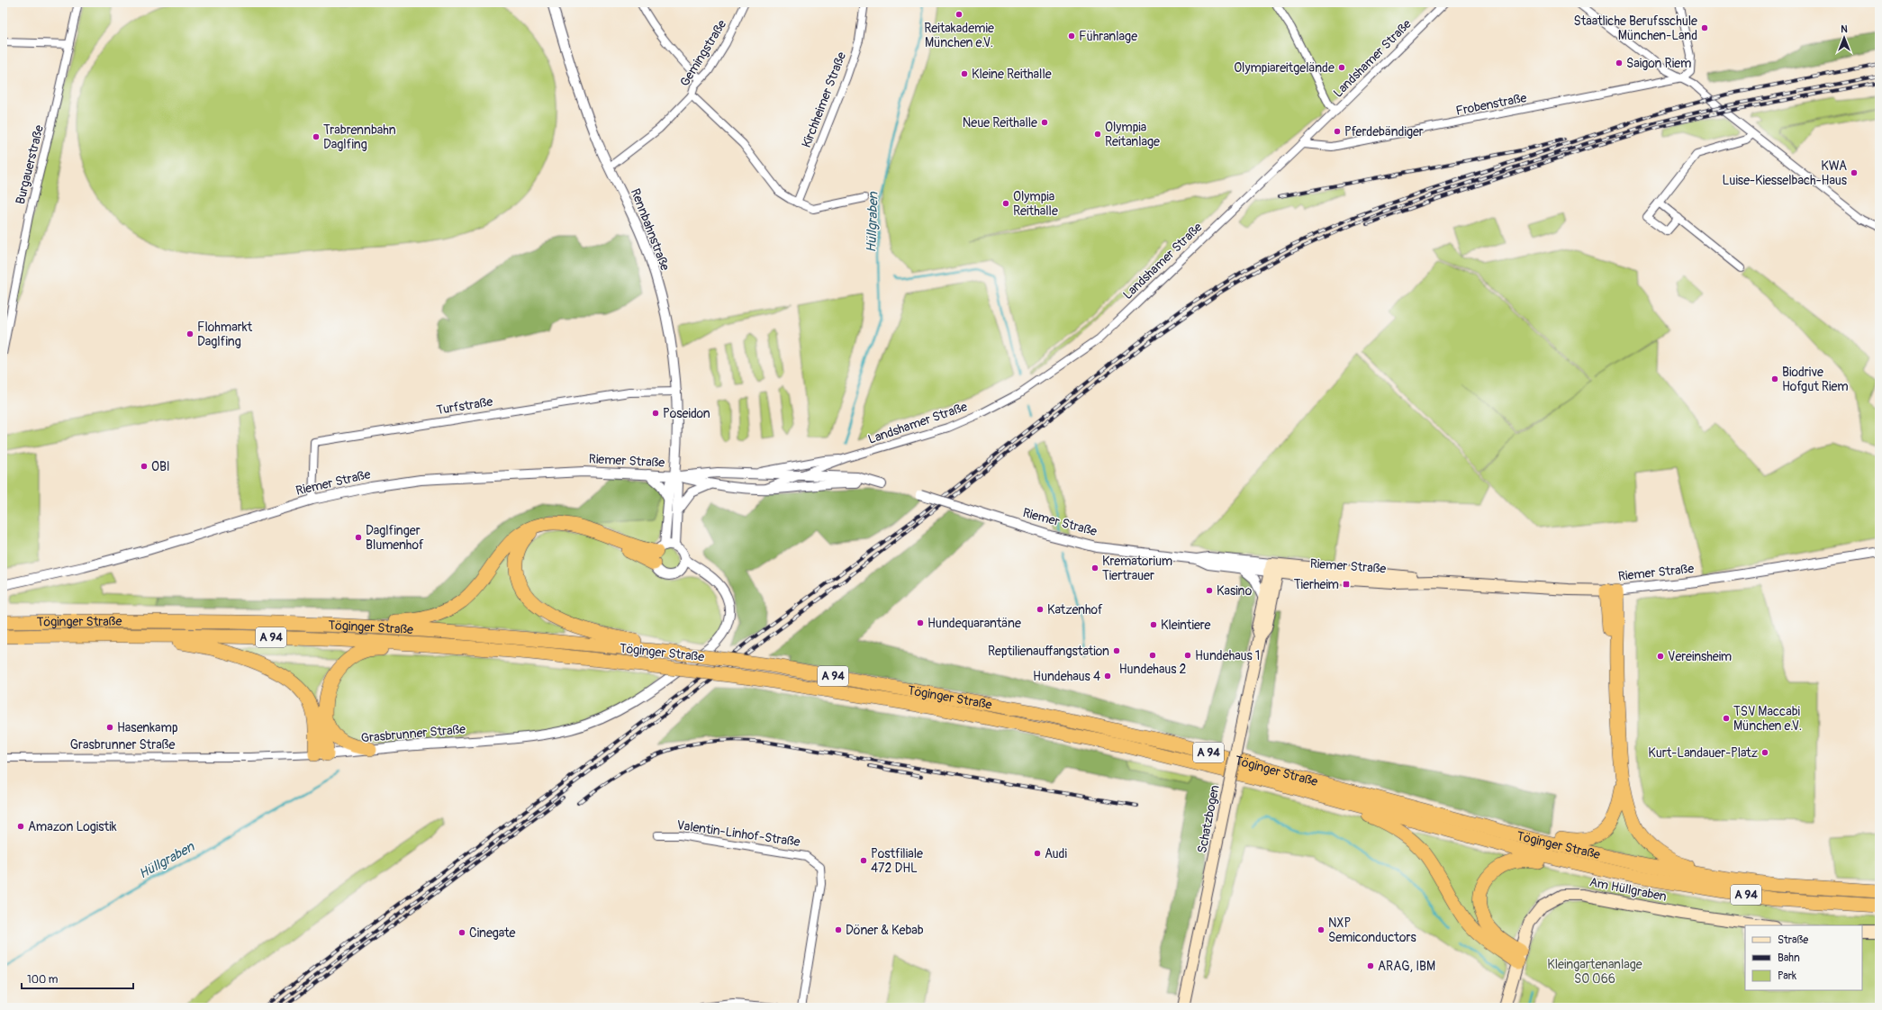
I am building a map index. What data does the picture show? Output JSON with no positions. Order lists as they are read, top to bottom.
{
  "streets": {
    "highway": ["Töginger Straße", "A 94"],
    "main road": ["Riemer Straße", "Schatzbogen", "Am Hüllgraben"],
    "street": [
      "Gemingstraße",
      "Landshamer Straße",
      "Kirchheimer Straße",
      "Frobenstraße",
      "Burgauerstraße",
      "Rennbahnstraße",
      "Turfstraße",
      "Grasbrunner Straße",
      "Valentin-Linhof-Straße"
    ]
  },
  "crossings": [
    ["Gemingstraße", "Rennbahnstraße"],
    ["Landshamer Straße", "Frobenstraße"],
    ["Landshamer Straße", "Riemer Straße"],
    ["Rennbahnstraße", "Turfstraße"],
    ["Rennbahnstraße", "Riemer Straße"],
    ["Rennbahnstraße", "Grasbrunner Straße"],
    ["Turfstraße", "Riemer Straße"],
    ["Riemer Straße", "Schatzbogen"]
  ],
  "water": ["Hüllgraben"],
  "parks": ["Kleingartenanlage SO 066"],
  "places": {
    "other": [
      "Reitakademie München e.V.",
      "Staatliche Berufsschule München-Land",
      "Führanlage",
      "Saigon Riem",
      "Olympiareitgelände",
      "Kleine Reithalle",
      "Neue Reithalle",
      "Pferdebändiger",
      "Olympia Reitanlage",
      "Trabrennbahn Daglfing",
      "KWA Luise-Kiesselbach-Haus",
      "Olympia Reithalle",
      "Flohmarkt Daglfing",
      "Biodrive Hofgut Riem",
      "Poseidon",
      "OBI",
      "Daglfinger Blumenhof",
      "Krematorium Tiertrauer",
      "Kasino",
      "Katzenhof",
      "Hundequarantäne",
      "Kleintiere",
      "Reptilienauffangstation",
      "Hundehaus 2",
      "Hundehaus 1",
      "Vereinsheim",
      "Hundehaus 4",
      "TSV Maccabi München e.V.",
      "Hasenkamp",
      "Kurt-Landauer-Platz",
      "Amazon Logistik",
      "Audi",
      "Postfiliale 472 DHL",
      "Döner & Kebab",
      "NXP Semiconductors",
      "Cinegate",
      "ARAG, IBM"
    ],
    "transit": ["Tierheim"]
  },
  "legend": ["Straße", "Bahn", "Park"],
  "scale_bar": "100 m",
  "north": "top"
}
